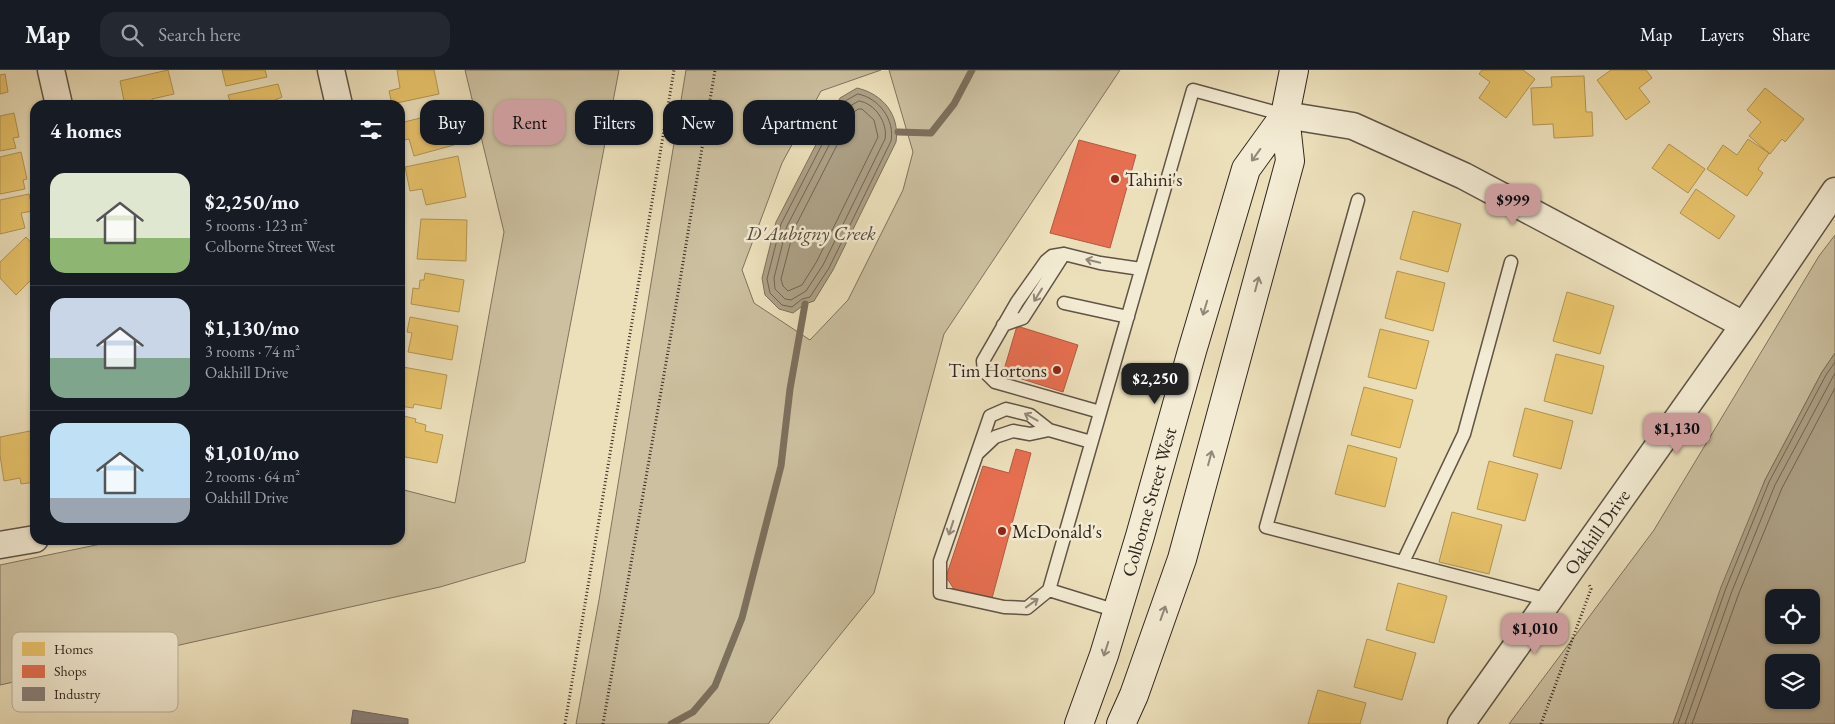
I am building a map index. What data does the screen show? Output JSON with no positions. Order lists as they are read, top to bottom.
{
  "streets": {
    "main road": ["Colborne Street West"],
    "street": ["Oakhill Drive"]
  },
  "water": ["D'Aubigny Creek"],
  "places": ["Tahini's", "Tim Hortons", "McDonald's"],
  "legend": ["Homes", "Shops", "Industry"],
  "page": {
    "header": "Map",
    "search": "Search here",
    "nav": ["Map", "Layers", "Share"],
    "chip": [
      "Buy",
      "Rent",
      "Filters",
      "New",
      "Apartment"
    ],
    "heading": "4 homes",
    "list": [
      {
        "name": "$2,250/mo",
        "note": "5 rooms · 123 m² · Colborne Street West"
      },
      {
        "name": "$1,130/mo",
        "note": "3 rooms · 74 m² · Oakhill Drive"
      },
      {
        "name": "$1,010/mo",
        "note": "2 rooms · 64 m² · Oakhill Drive"
      }
    ],
    "price": [
      "$999",
      "$2,250",
      "$1,130",
      "$1,010"
    ]
  }
}
